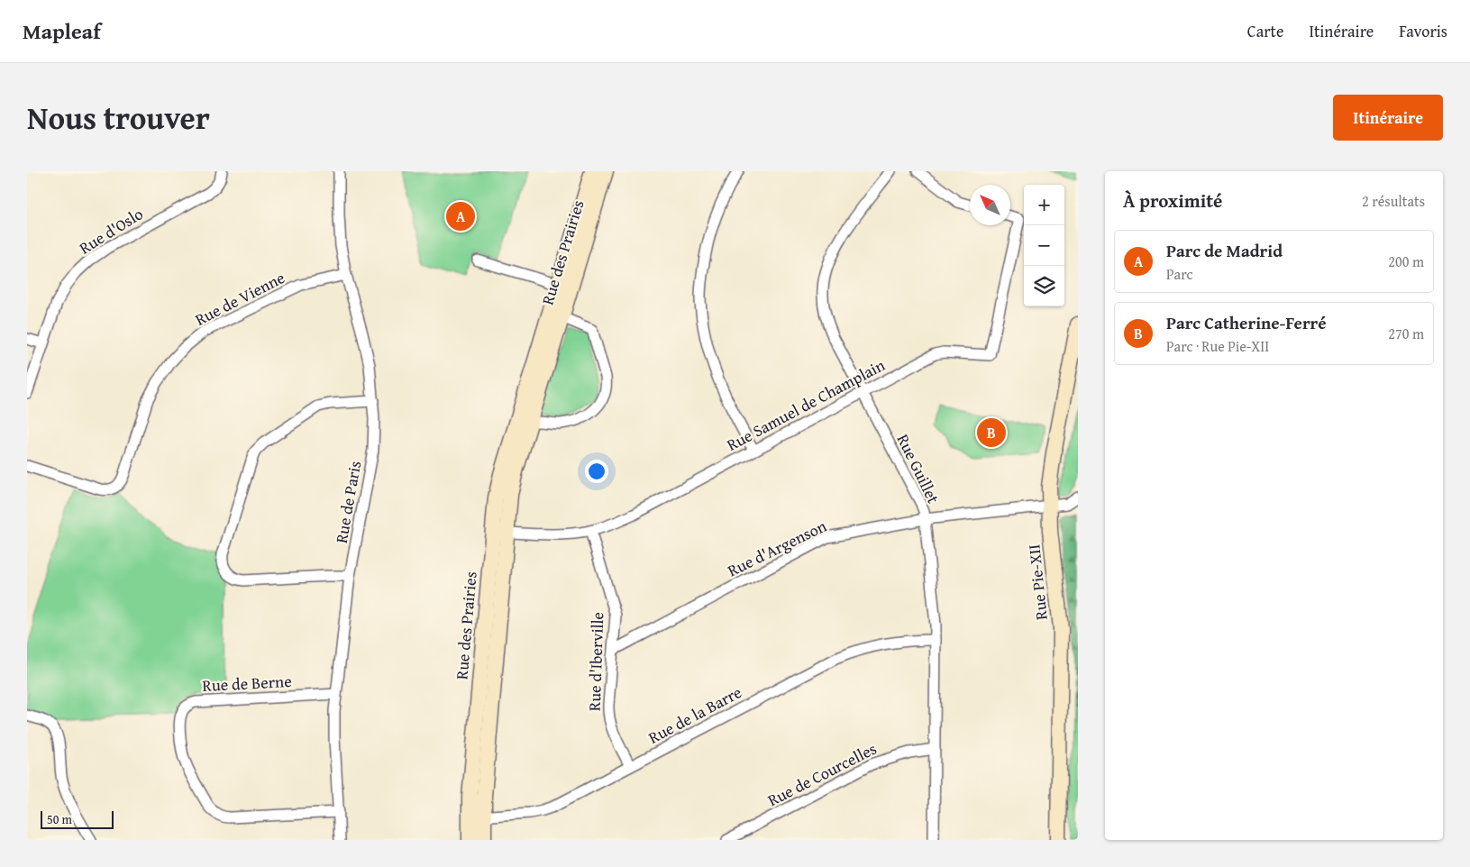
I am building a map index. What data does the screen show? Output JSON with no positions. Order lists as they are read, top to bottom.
{
  "streets": {
    "street": [
      "Rue d'Oslo",
      "Rue des Prairies",
      "Rue de Vienne",
      "Rue Samuel de Champlain",
      "Rue Guillet",
      "Rue de Paris",
      "Rue d'Argenson",
      "Rue Pie-XII",
      "Rue d'Iberville",
      "Rue de Berne",
      "Rue de la Barre",
      "Rue de Courcelles"
    ]
  },
  "crossings": [
    ["Rue des Prairies", "Rue Samuel de Champlain"],
    ["Rue des Prairies", "Rue de la Barre"],
    ["Rue de Vienne", "Rue de Paris"],
    ["Rue Samuel de Champlain", "Rue Guillet"],
    ["Rue Samuel de Champlain", "Rue d'Iberville"],
    ["Rue Guillet", "Rue d'Argenson"],
    ["Rue Guillet", "Rue de la Barre"],
    ["Rue Guillet", "Rue de Courcelles"],
    ["Rue de Paris", "Rue de Berne"],
    ["Rue d'Argenson", "Rue Pie-XII"],
    ["Rue d'Argenson", "Rue d'Iberville"],
    ["Rue d'Iberville", "Rue de la Barre"]
  ],
  "scale_bar": "50 m",
  "north": "top left",
  "page": {
    "header": "Mapleaf",
    "nav": ["Carte", "Itinéraire", "Favoris"],
    "title": "Nous trouver",
    "buttons": "Itinéraire",
    "heading": ["À proximité", "2 résultats"],
    "map_buttons": ["+", "−"],
    "pins": ["A", "B"],
    "list": [
      {
        "mark": "A",
        "name": "Parc de Madrid",
        "note": "Parc",
        "value": "200 m"
      },
      {
        "mark": "B",
        "name": "Parc Catherine-Ferré",
        "note": "Parc · Rue Pie-XII",
        "value": "270 m"
      }
    ],
    "scale": "50 m"
  }
}
